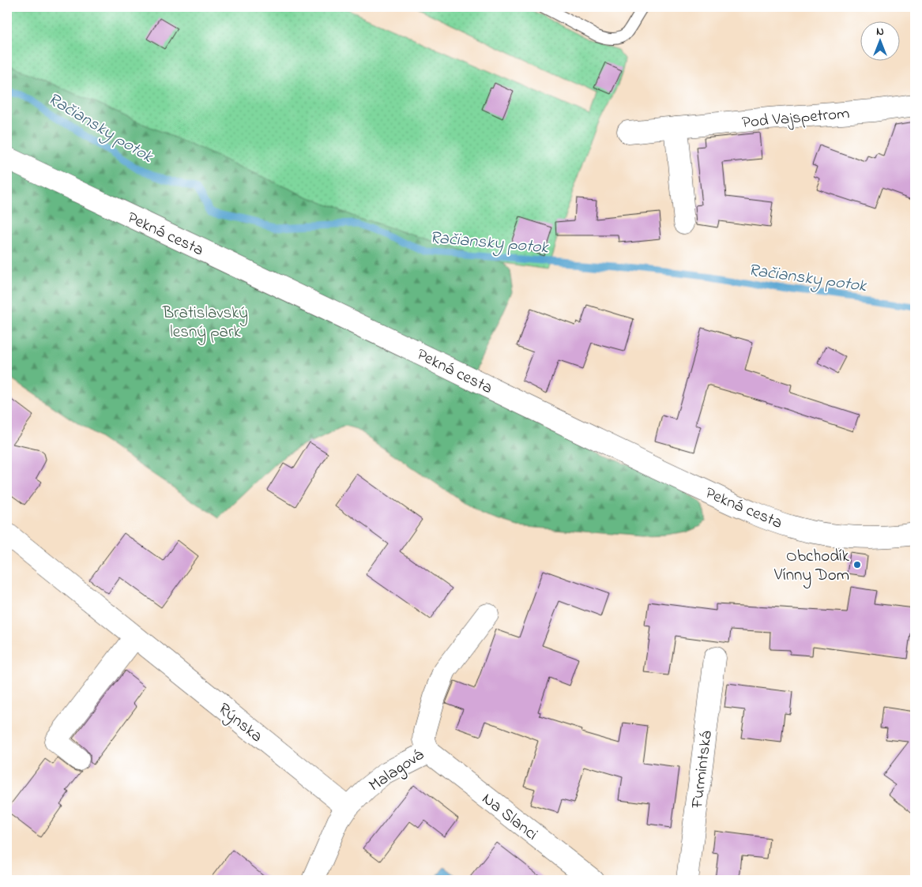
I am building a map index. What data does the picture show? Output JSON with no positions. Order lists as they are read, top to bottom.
{
  "streets": {
    "street": [
      "Pod Vajspetrom",
      "Pekná cesta",
      "Rýnska",
      "Malagová",
      "Furmintská",
      "Na Slanci"
    ]
  },
  "crossings": [
    ["Rýnska", "Malagová"],
    ["Malagová", "Na Slanci"]
  ],
  "water": ["Račiansky potok"],
  "parks": ["Bratislavský lesný park"],
  "places": ["Obchodík Vínny Dom"],
  "north": "top"
}
